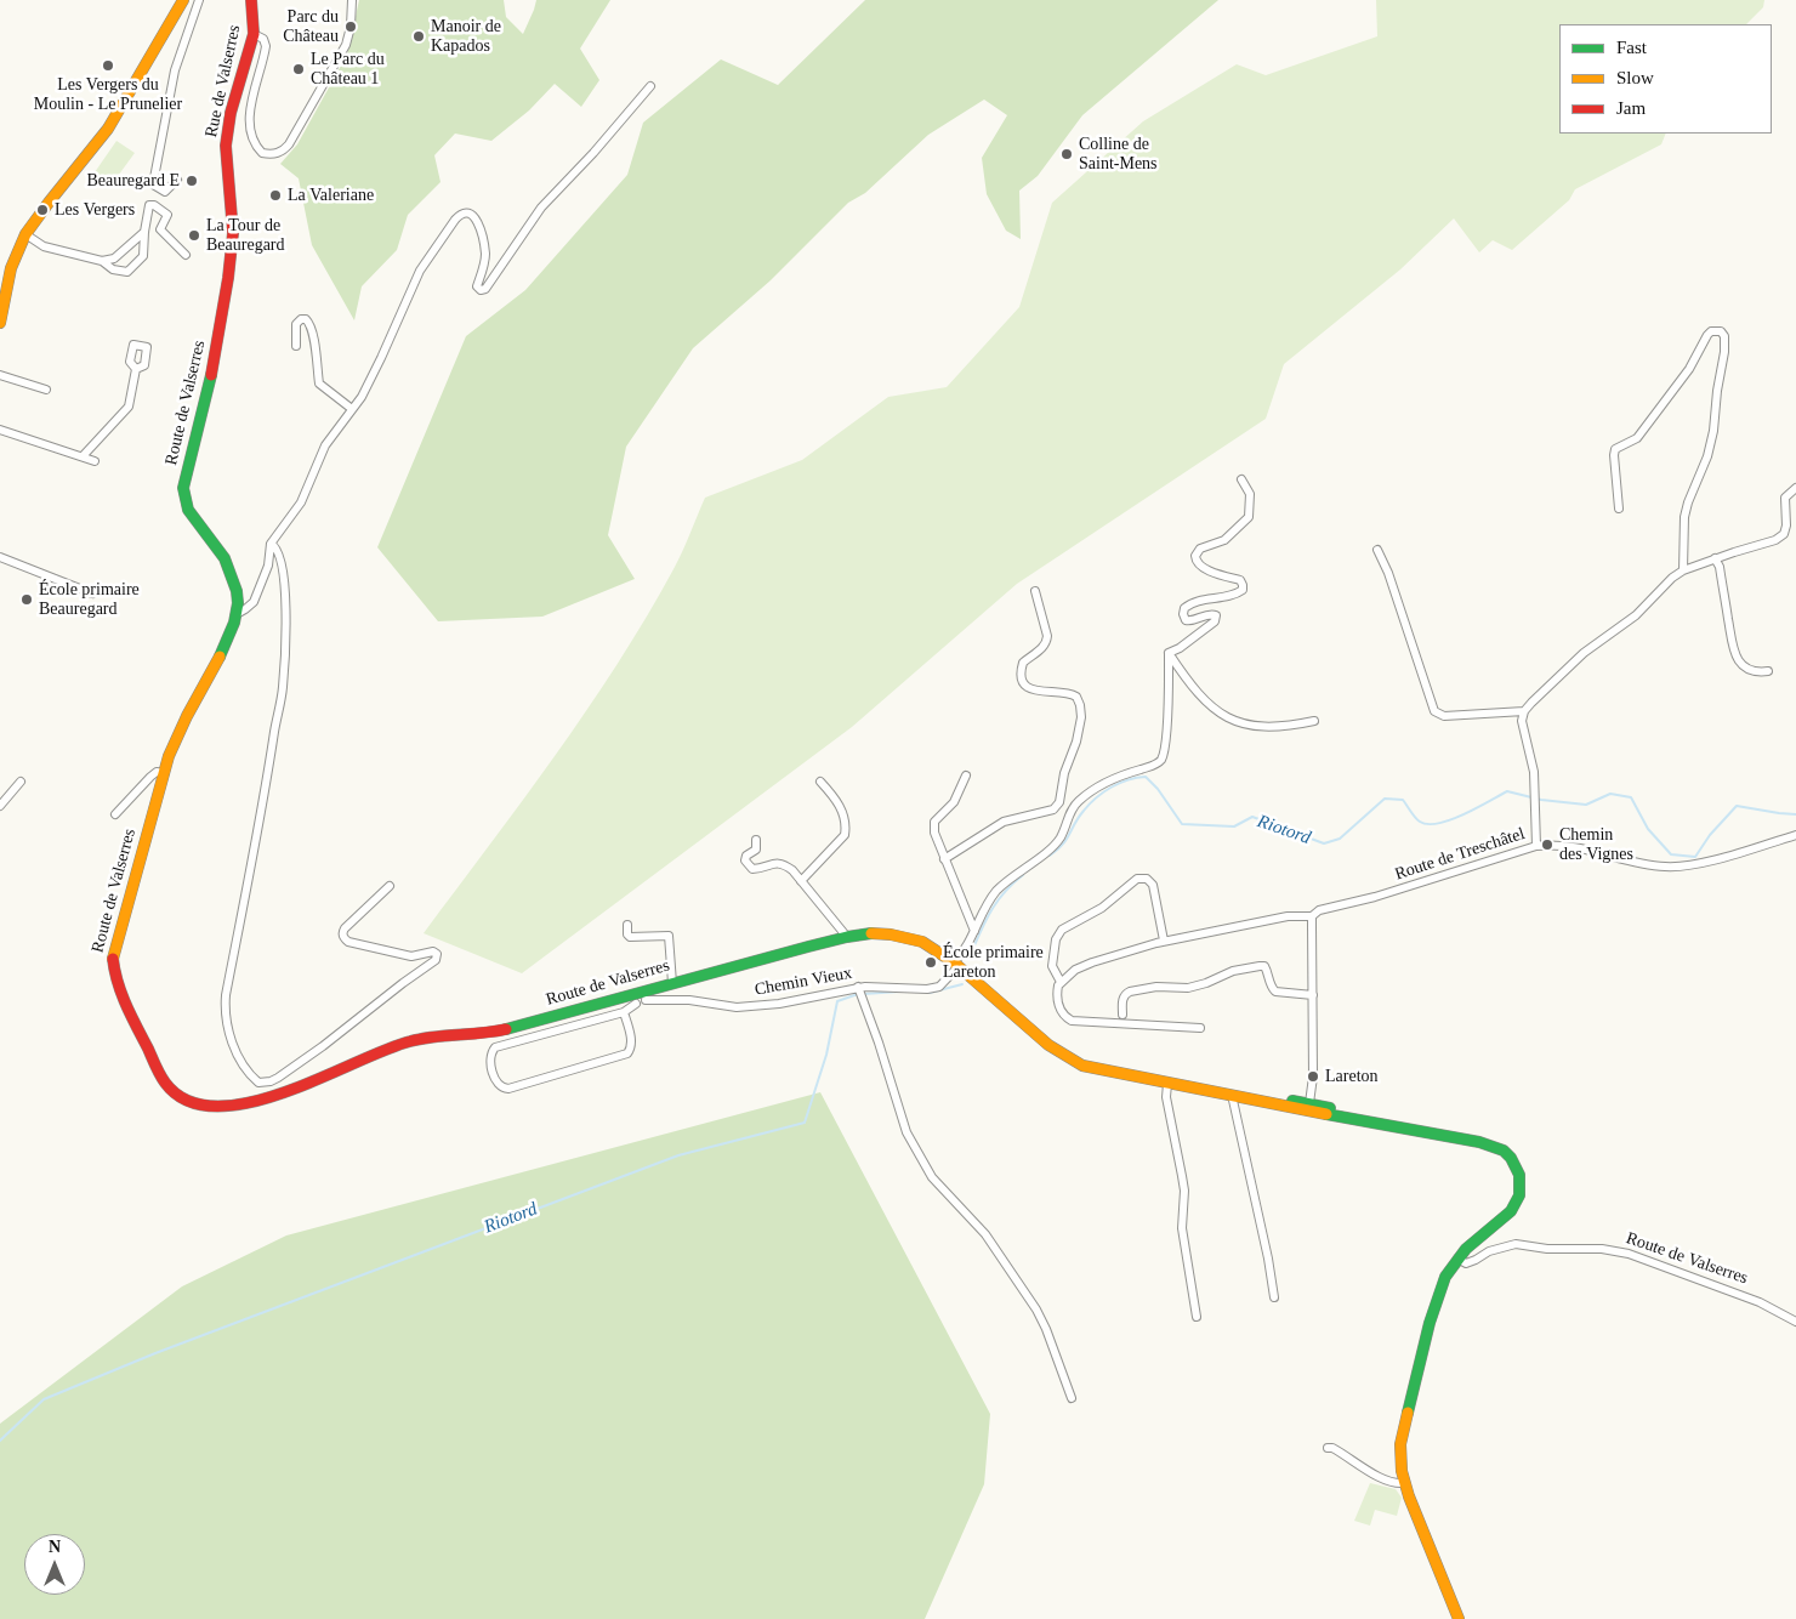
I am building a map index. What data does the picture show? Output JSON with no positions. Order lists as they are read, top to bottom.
{
  "streets": {
    "street": [
      "Rue de Valserres",
      "Route de Valserres",
      "Route de Treschâtel",
      "Chemin Vieux"
    ]
  },
  "crossings": [
    ["Rue de Valserres", "Route de Valserres"],
    ["Route de Valserres", "Chemin Vieux"]
  ],
  "water": ["Riotord"],
  "places": [
    "Parc du Château",
    "Manoir de Kapados",
    "Les Vergers du Moulin - Le Prunelier",
    "Le Parc du Château 1",
    "Colline de Saint-Mens",
    "Beauregard E",
    "La Valeriane",
    "Les Vergers",
    "La Tour de Beauregard",
    "École primaire Beauregard",
    "Chemin des Vignes",
    "École primaire Lareton",
    "Lareton"
  ],
  "legend": ["Fast", "Slow", "Jam"],
  "north": "top"
}
